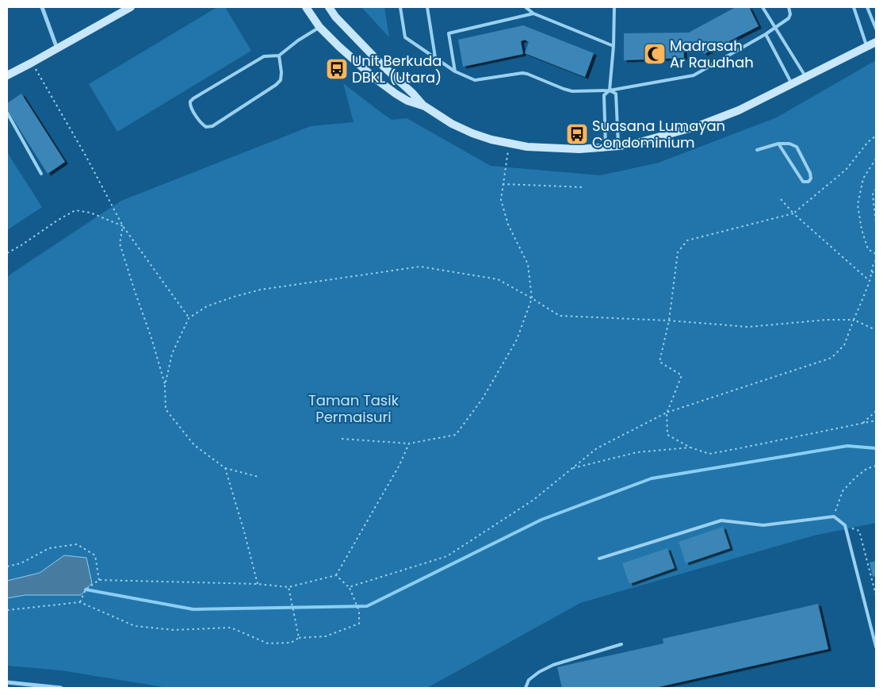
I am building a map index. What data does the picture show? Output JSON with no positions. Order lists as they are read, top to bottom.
{
  "parks": ["Taman Tasik Permaisuri"],
  "places": {
    "mosque": ["Madrasah Ar Raudhah"],
    "bus stop": ["Unit Berkuda DBKL (Utara)", "Suasana Lumayan Condominium"]
  }
}
